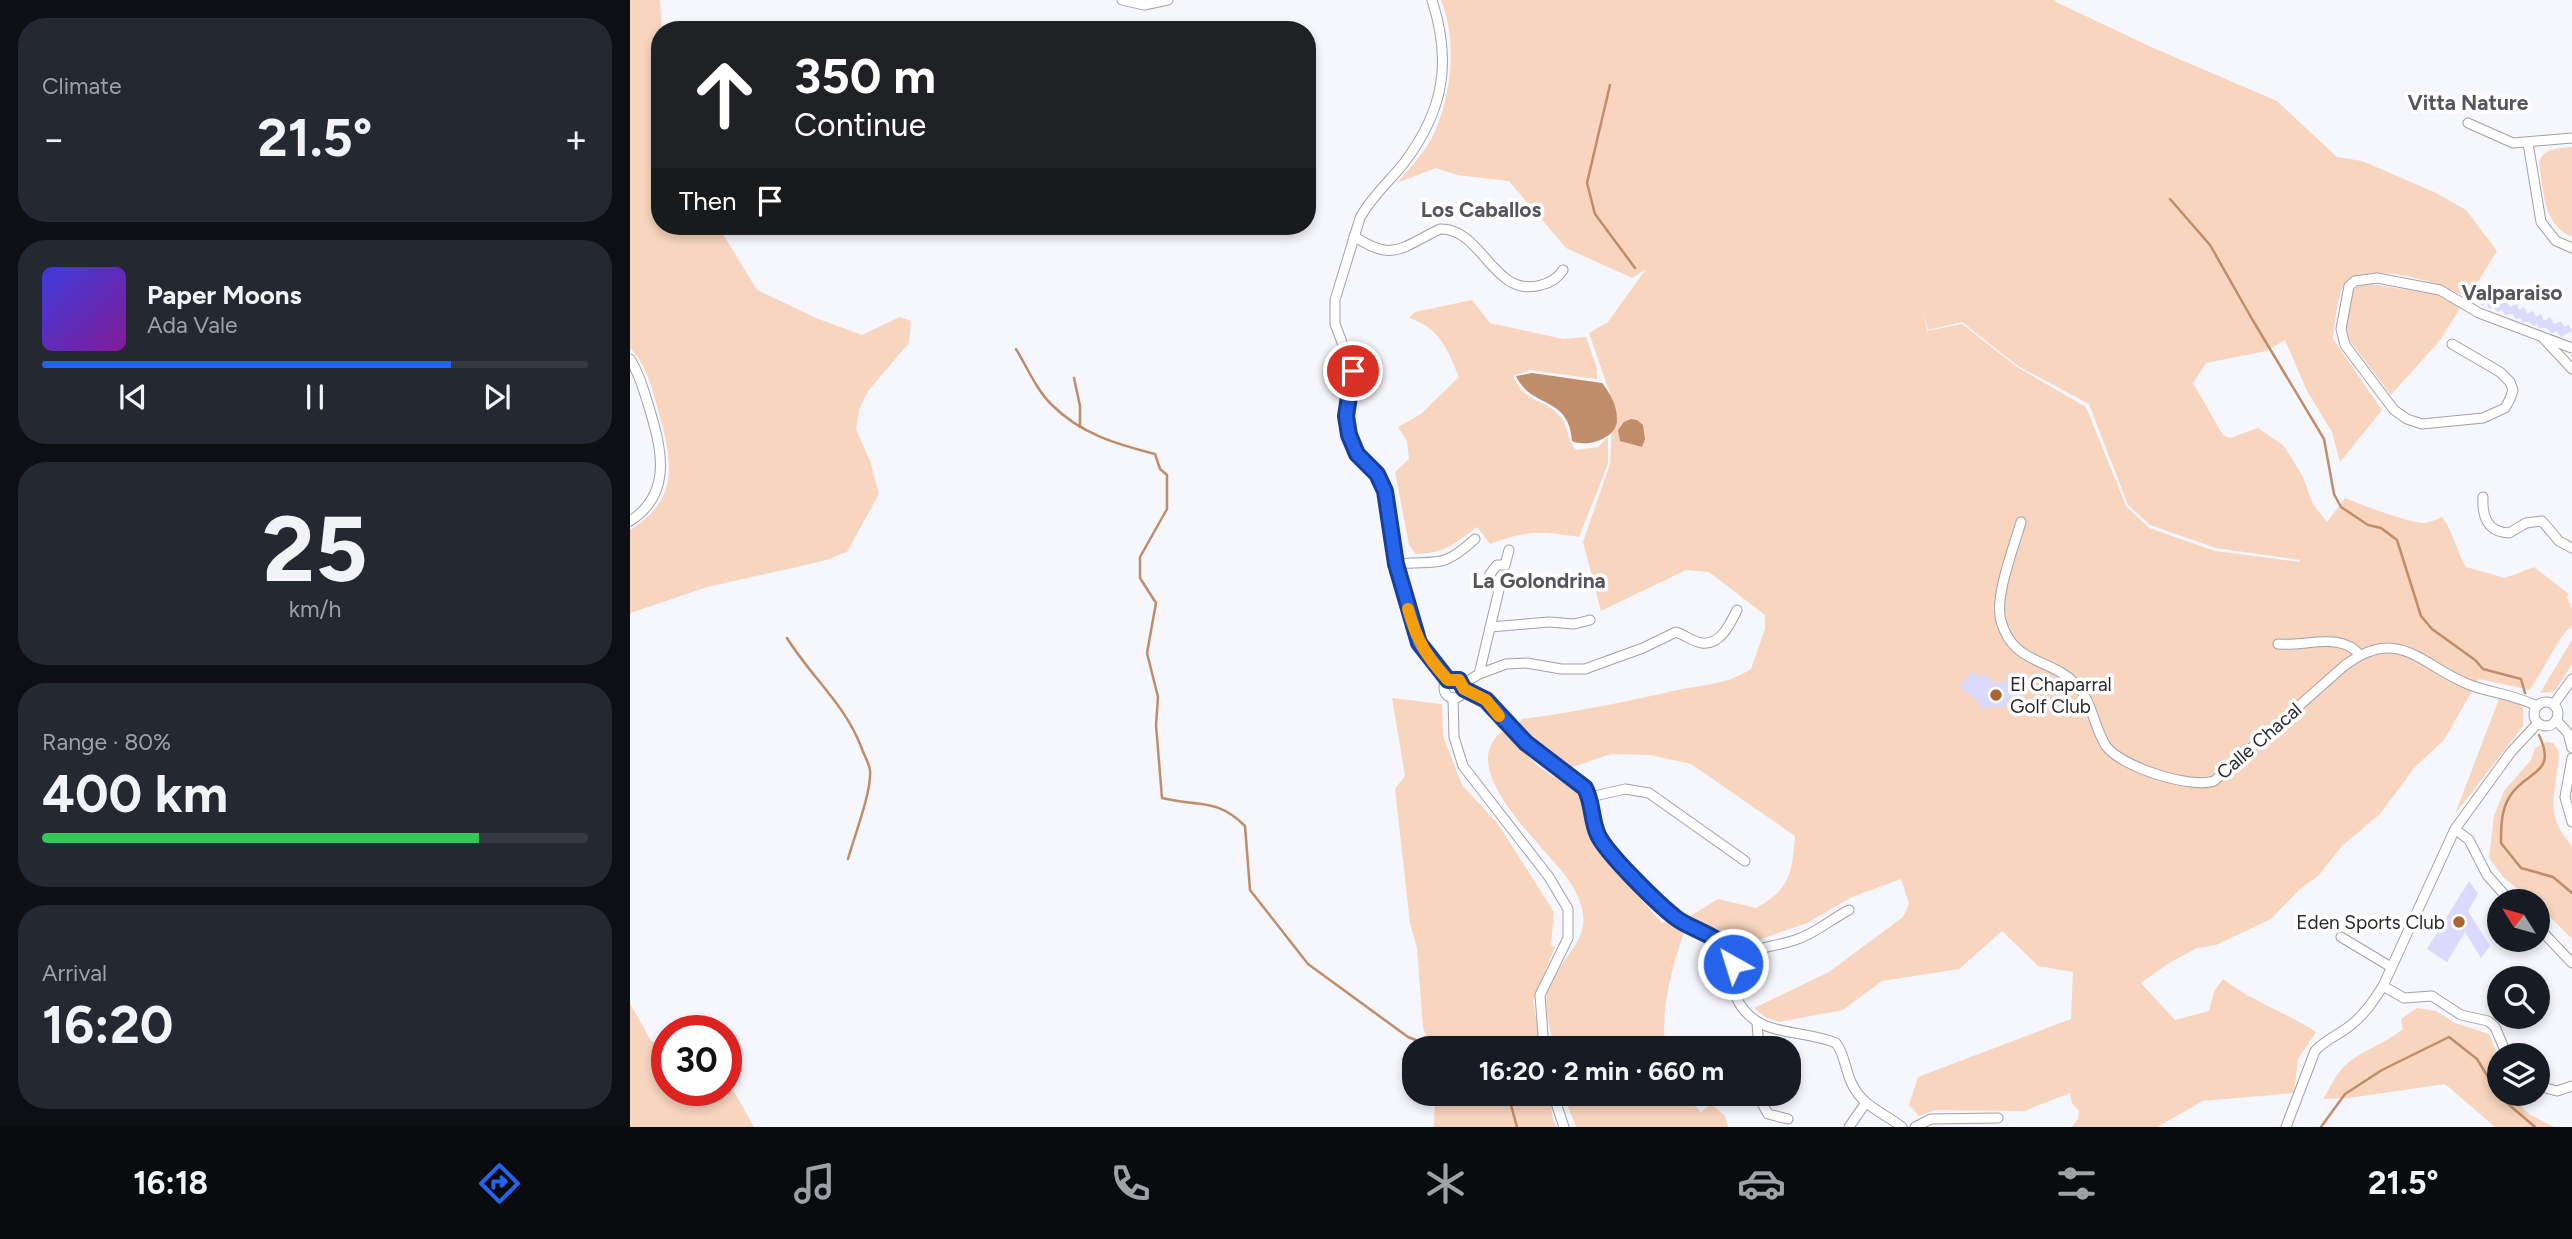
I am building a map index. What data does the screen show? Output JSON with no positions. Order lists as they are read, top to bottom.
{
  "streets": {
    "street": ["Calle Chacal"]
  },
  "districts": [
    "Vitta Nature",
    "Los Caballos",
    "Valparaiso",
    "La Golondrina"
  ],
  "places": ["El Chaparral Golf Club", "Eden Sports Club"],
  "north": "top left",
  "page": {
    "tile": [
      "Climate",
      ["25", "km/h"],
      ["Range · 80%", "400 km"],
      ["Arrival", "16:20"]
    ],
    "turn": ["350 m", "Continue"],
    "heat": ["−", "21.5°", "+"],
    "then": "Then",
    "song": ["Paper Moons", "Ada Vale"],
    "limit": "30",
    "trip": "16:20 · 2 min · 660 m",
    "tabs": ["16:18", "21.5°"]
  }
}
